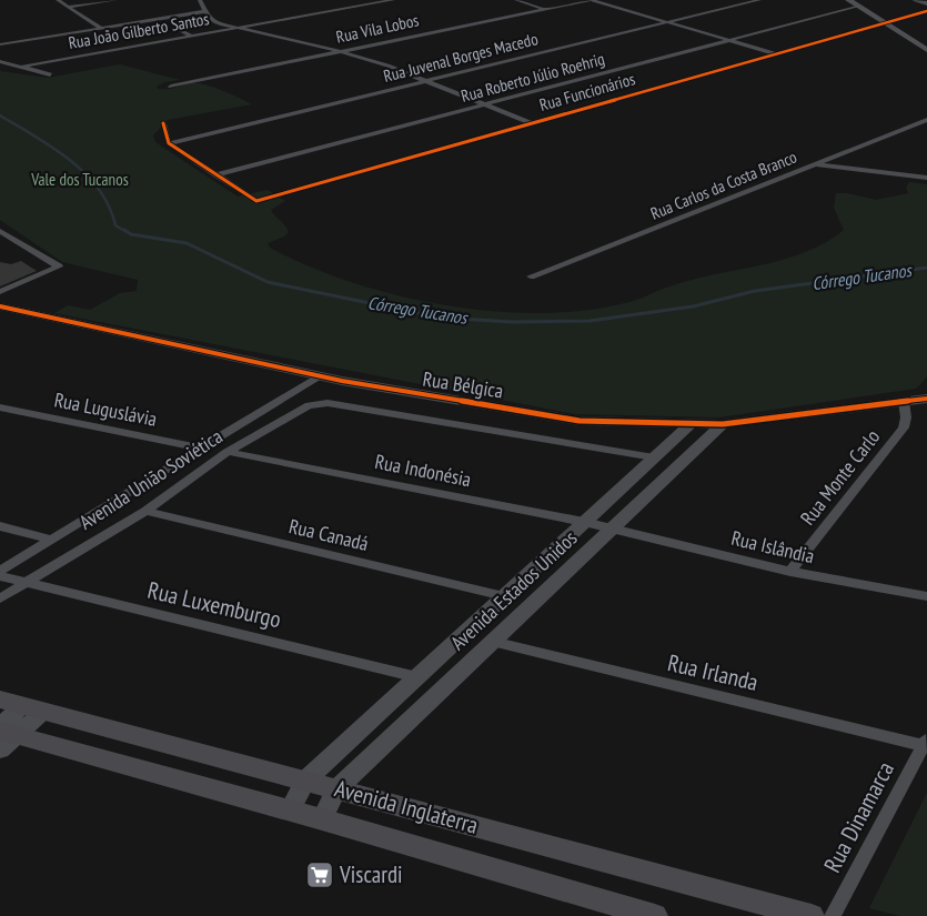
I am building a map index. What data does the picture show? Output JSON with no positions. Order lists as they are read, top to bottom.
{
  "streets": {
    "main road": ["Avenida Inglaterra"],
    "street": [
      "Rua Vila Lobos",
      "Rua João Gilberto Santos",
      "Rua Juvenal Borges Macedo",
      "Rua Roberto Júlio Roehrig",
      "Rua Funcionários",
      "Rua Carlos da Costa Branco",
      "Rua Bélgica",
      "Rua Luguslávia",
      "Rua Indonésia",
      "Rua Monte Carlo",
      "Avenida União Soviética",
      "Rua Canadá",
      "Rua Islândia",
      "Avenida Estados Unidos",
      "Rua Luxemburgo",
      "Rua Irlanda",
      "Rua Dinamarca"
    ]
  },
  "crossings": [
    ["Rua Roberto Júlio Roehrig", "Rua Funcionários"],
    ["Rua Bélgica", "Rua Monte Carlo"],
    ["Rua Bélgica", "Avenida União Soviética"],
    ["Rua Bélgica", "Avenida Estados Unidos"],
    ["Rua Luguslávia", "Avenida União Soviética"],
    ["Rua Indonésia", "Avenida União Soviética"],
    ["Rua Indonésia", "Rua Islândia"],
    ["Rua Indonésia", "Avenida Estados Unidos"],
    ["Rua Monte Carlo", "Rua Islândia"],
    ["Avenida União Soviética", "Rua Canadá"],
    ["Avenida União Soviética", "Avenida Estados Unidos"],
    ["Avenida União Soviética", "Rua Luxemburgo"],
    ["Rua Canadá", "Avenida Estados Unidos"],
    ["Rua Islândia", "Avenida Estados Unidos"],
    ["Avenida Estados Unidos", "Rua Luxemburgo"],
    ["Avenida Estados Unidos", "Rua Irlanda"],
    ["Avenida Estados Unidos", "Avenida Inglaterra"],
    ["Rua Irlanda", "Rua Dinamarca"]
  ],
  "water": ["Córrego Tucanos"],
  "parks": ["Vale dos Tucanos"],
  "places": {
    "supermarket": ["Viscardi"]
  }
}
